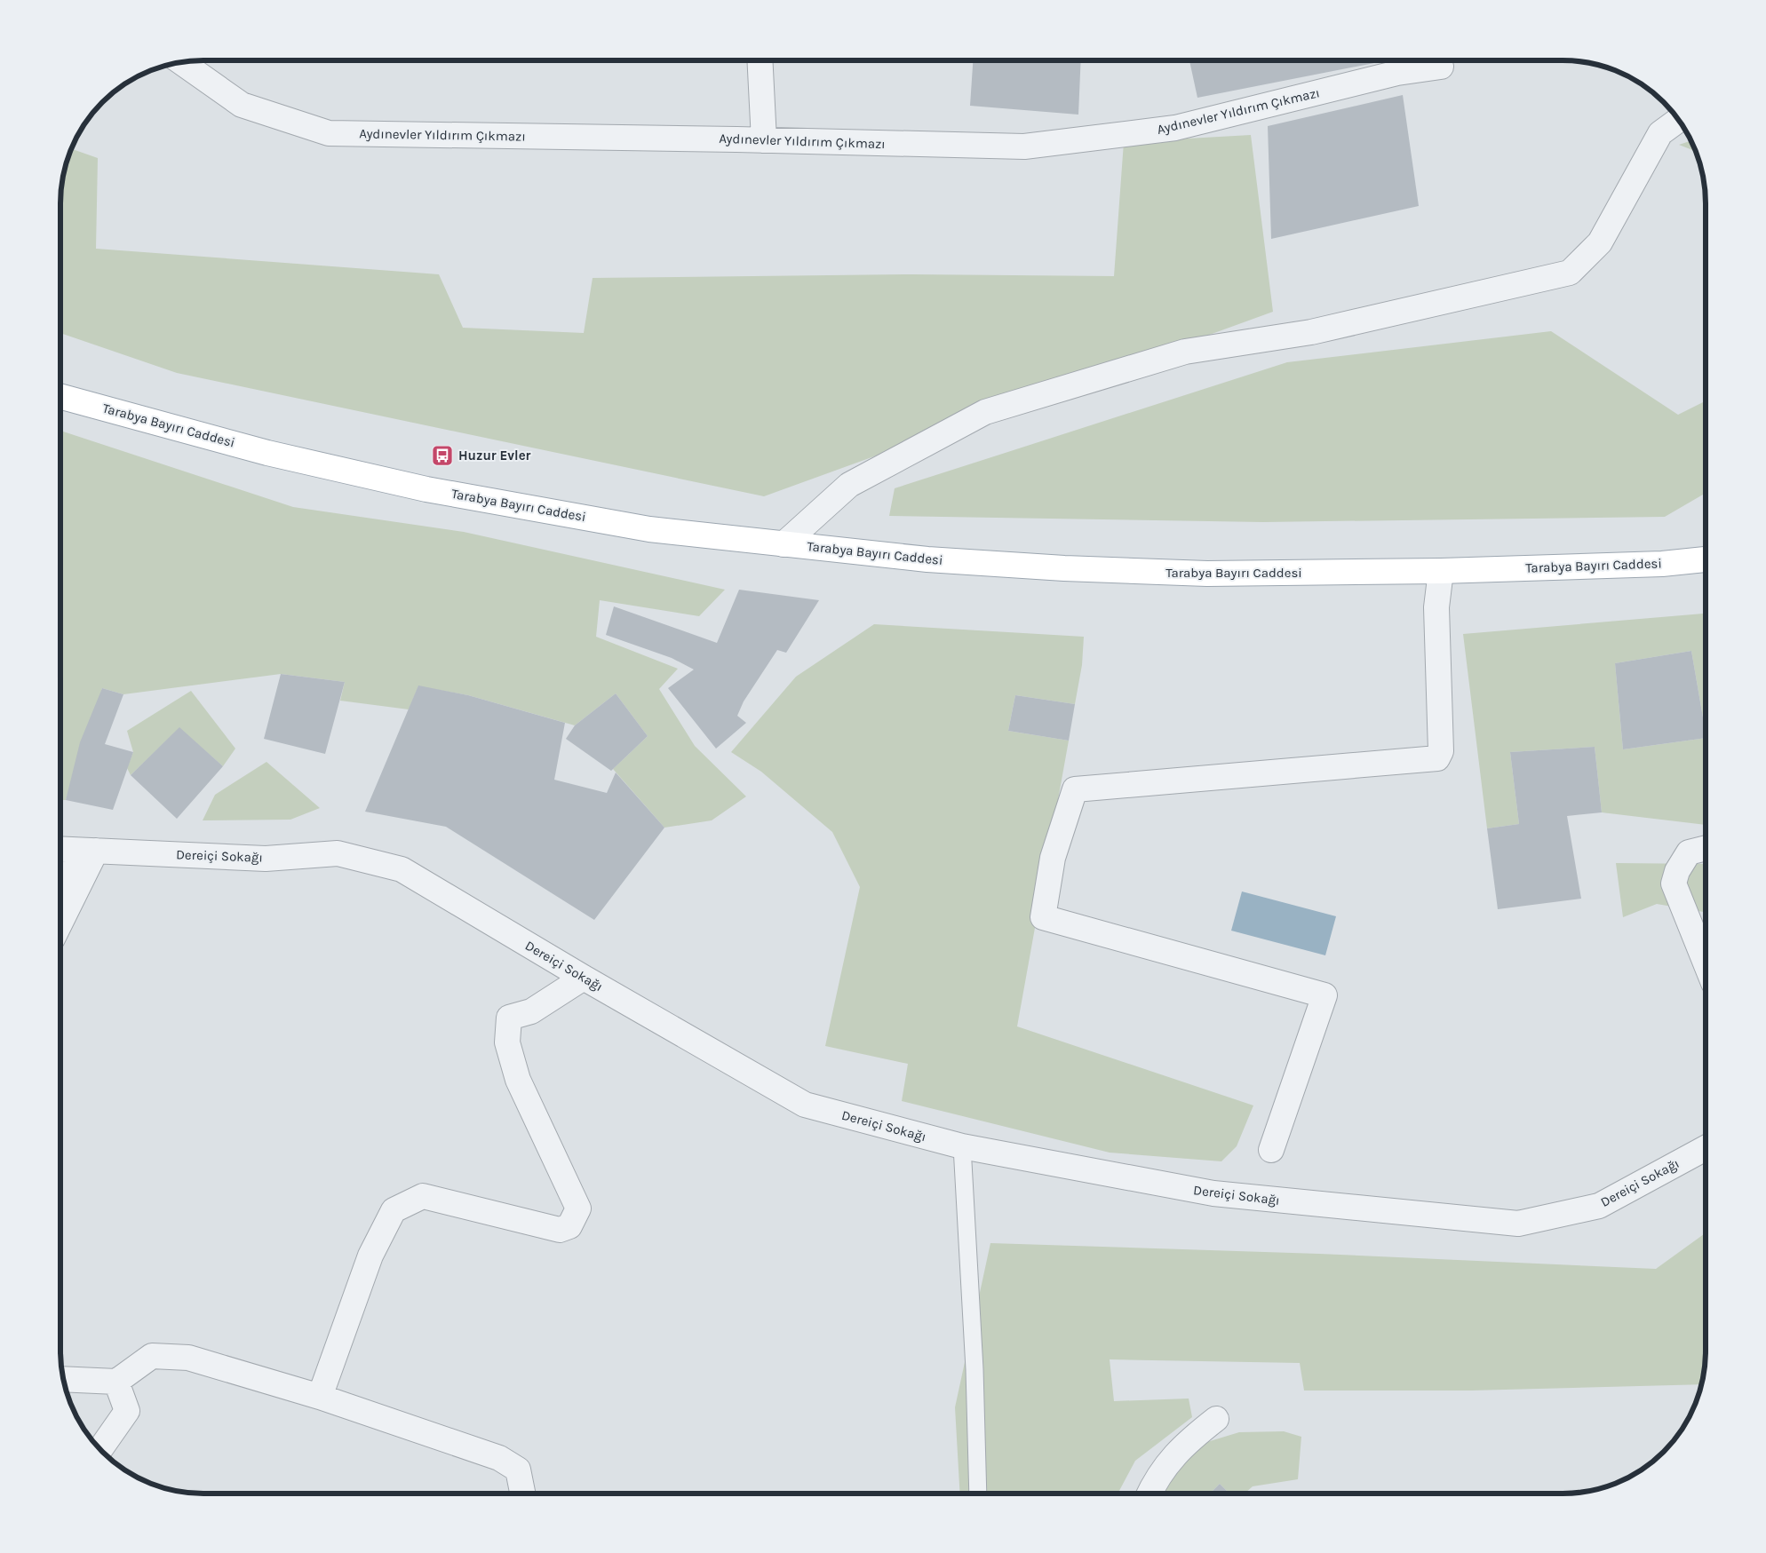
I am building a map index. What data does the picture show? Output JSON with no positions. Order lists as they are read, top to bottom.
{
  "streets": {
    "main road": ["Tarabya Bayırı Caddesi"],
    "street": ["Aydınevler Yıldırım Çıkmazı", "Dereiçi Sokağı"]
  },
  "places": {
    "bus stop": ["Huzur Evler"]
  }
}
